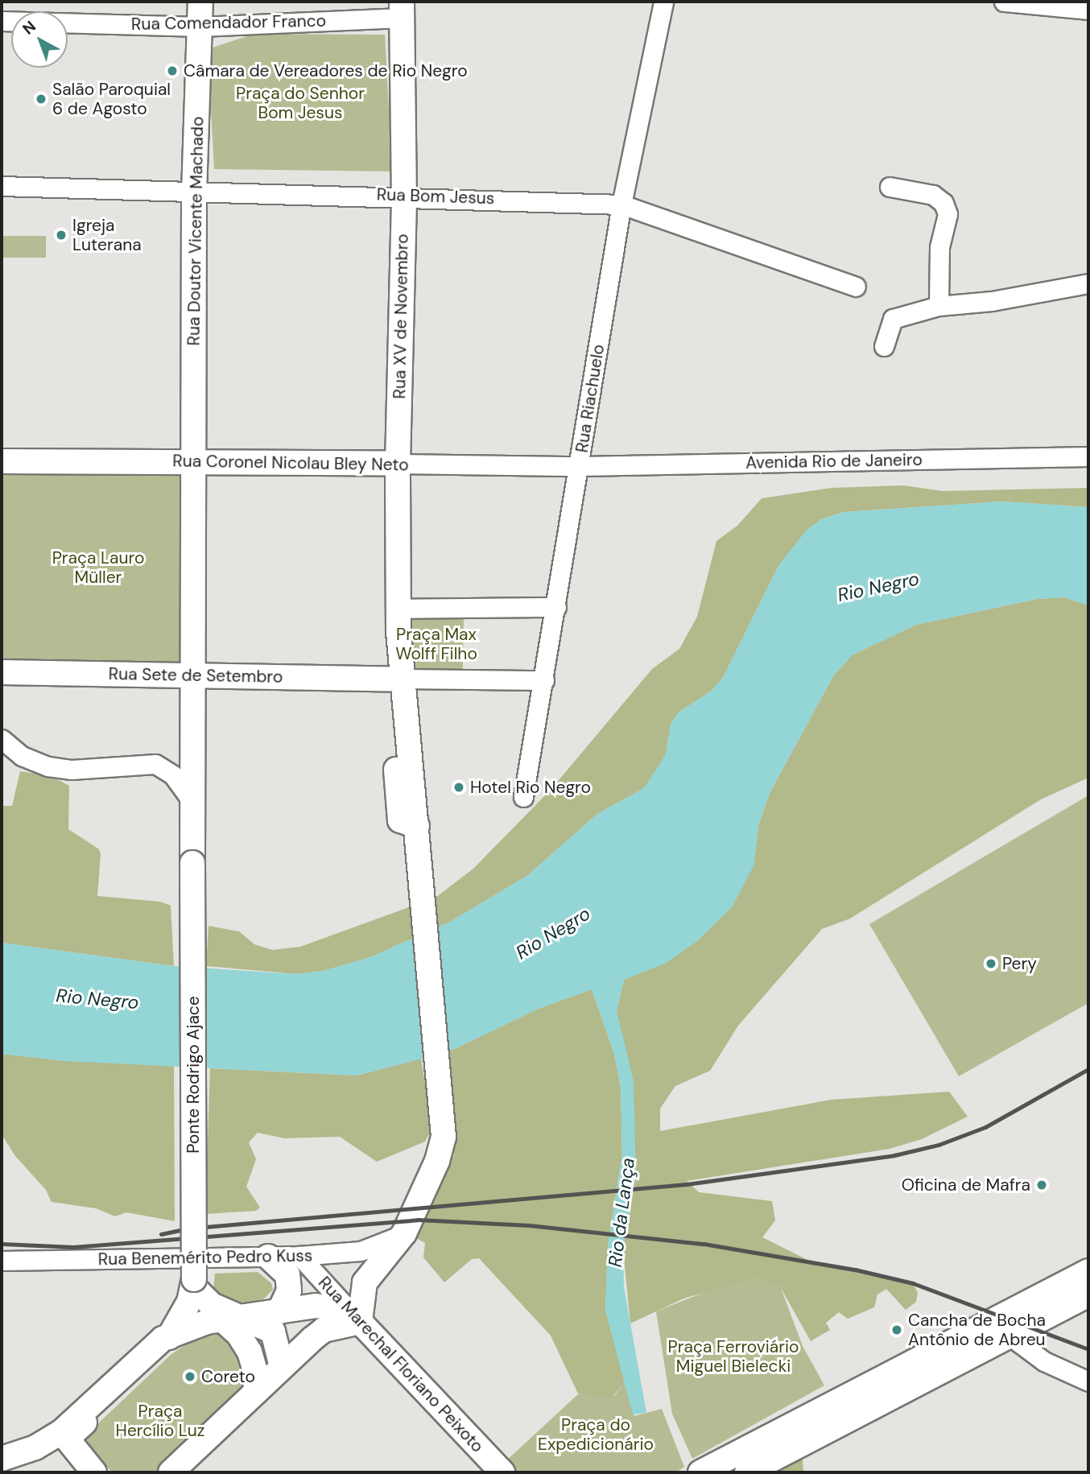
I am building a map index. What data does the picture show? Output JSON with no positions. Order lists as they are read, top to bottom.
{
  "streets": {
    "main road": [
      "Rua Doutor Vicente Machado",
      "Rua XV de Novembro",
      "Rua Coronel Nicolau Bley Neto",
      "Rua Sete de Setembro",
      "Ponte Rodrigo Ajace",
      "Rua Marechal Floriano Peixoto"
    ],
    "street": [
      "Rua Comendador Franco",
      "Rua Bom Jesus",
      "Rua Riachuelo",
      "Avenida Rio de Janeiro",
      "Rua Benemérito Pedro Kuss"
    ]
  },
  "crossings": [
    ["Rua Comendador Franco", "Rua Doutor Vicente Machado"],
    ["Rua Comendador Franco", "Rua XV de Novembro"],
    ["Rua Bom Jesus", "Rua Doutor Vicente Machado"],
    ["Rua Bom Jesus", "Rua XV de Novembro"],
    ["Rua Bom Jesus", "Rua Riachuelo"],
    ["Rua Doutor Vicente Machado", "Rua Coronel Nicolau Bley Neto"],
    ["Rua Doutor Vicente Machado", "Rua Sete de Setembro"],
    ["Rua XV de Novembro", "Rua Coronel Nicolau Bley Neto"],
    ["Rua XV de Novembro", "Rua Sete de Setembro"],
    ["Rua XV de Novembro", "Rua Benemérito Pedro Kuss"],
    ["Rua XV de Novembro", "Rua Marechal Floriano Peixoto"],
    ["Rua Riachuelo", "Avenida Rio de Janeiro"],
    ["Rua Riachuelo", "Rua Coronel Nicolau Bley Neto"],
    ["Rua Riachuelo", "Rua Sete de Setembro"],
    ["Avenida Rio de Janeiro", "Rua Coronel Nicolau Bley Neto"],
    ["Rua Benemérito Pedro Kuss", "Rua Marechal Floriano Peixoto"]
  ],
  "water": ["Rio Negro", "Rio da Lança"],
  "parks": [
    "Praça do Senhor Bom Jesus",
    "Praça Lauro Müller",
    "Praça Max Wolff Filho",
    "Praça Ferroviário Miguel Bielecki",
    "Praça Hercílio Luz",
    "Praça do Expedicionário"
  ],
  "places": [
    "Câmara de Vereadores de Rio Negro",
    "Salão Paroquial 6 de Agosto",
    "Igreja Luterana",
    "Hotel Rio Negro",
    "Pery",
    "Oficina de Mafra",
    "Cancha de Bocha Antônio de Abreu",
    "Coreto"
  ],
  "north": "top left"
}
